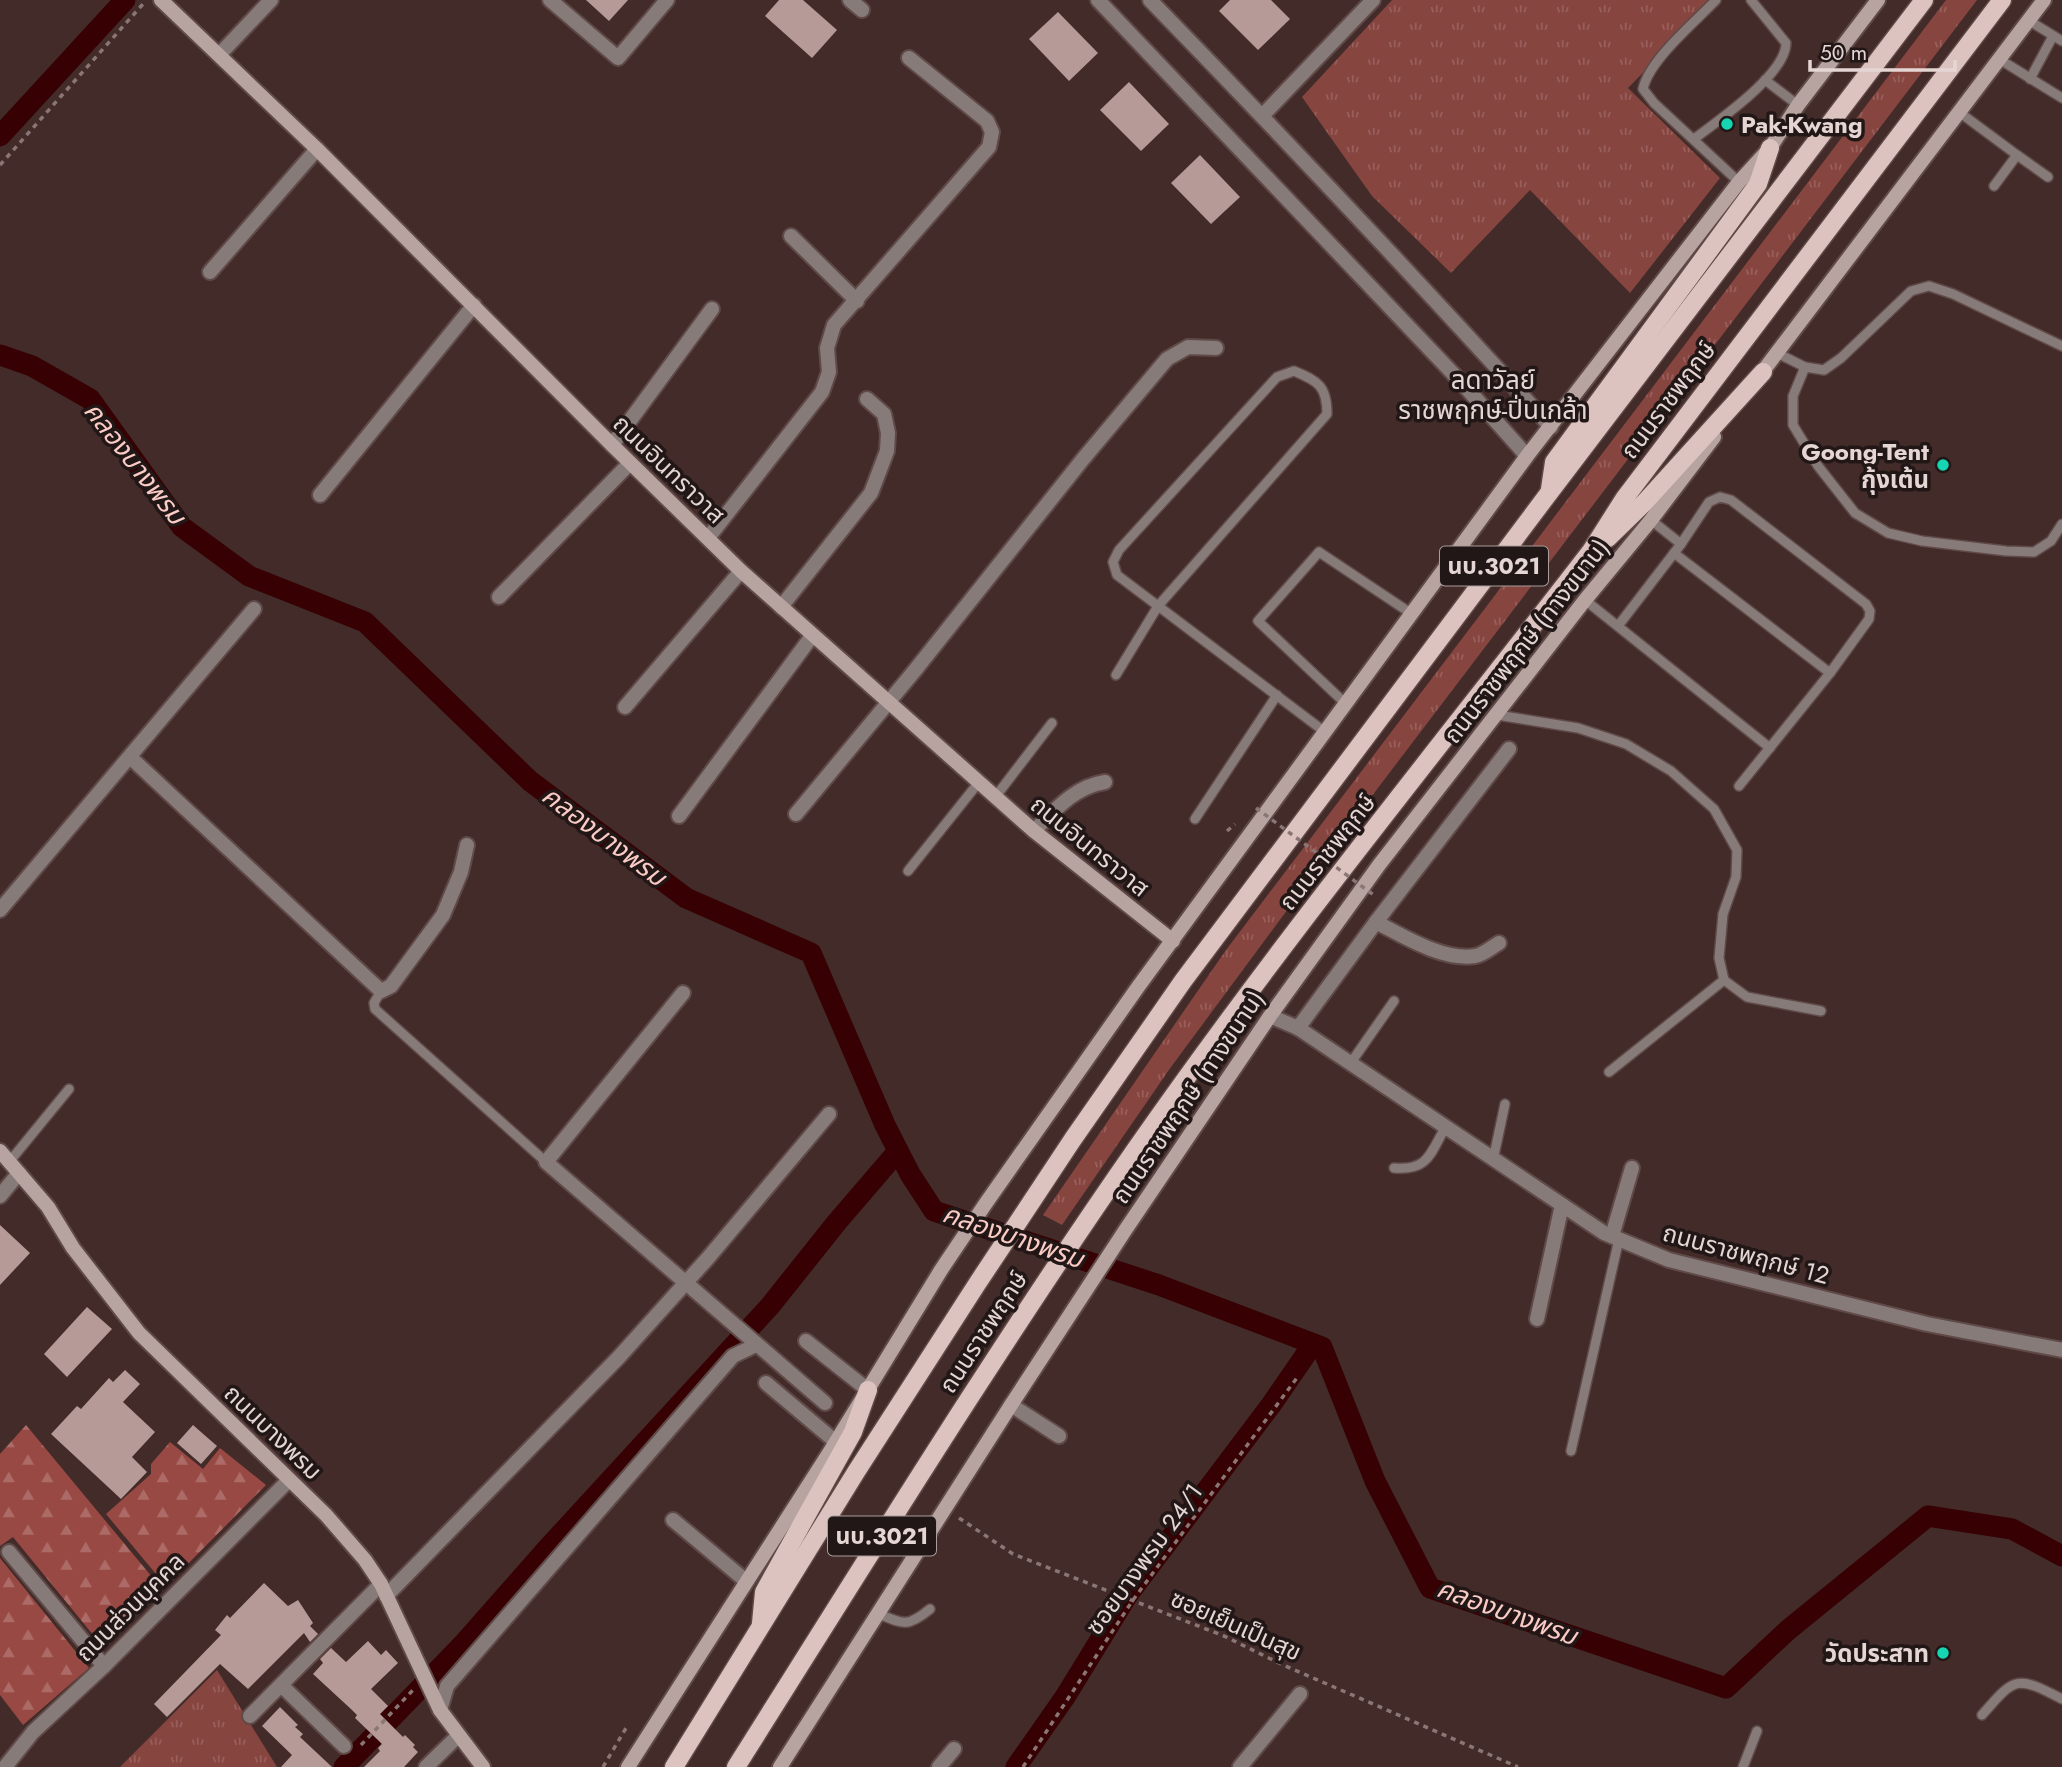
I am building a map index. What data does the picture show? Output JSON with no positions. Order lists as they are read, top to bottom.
{
  "streets": {
    "main road": [
      "ถนนราชพฤกษ์",
      "ถนนอินทราวาส",
      "นบ.3021",
      "ถนนราชพฤกษ์ (ทางขนาน)",
      "ถนนบางพรม"
    ],
    "street": ["ถนนราชพฤกษ์ 12", "ถนนส่วนบุคคล"],
    "path": ["ซอยบางพรม 24/1", "ซอยเย็นเป็นสุข"]
  },
  "crossings": [
    ["ถนนอินทราวาส", "นบ.3021"],
    ["นบ.3021", "ถนนราชพฤกษ์ (ทางขนาน)"],
    ["ถนนราชพฤกษ์ (ทางขนาน)", "ถนนราชพฤกษ์ 12"],
    ["ถนนราชพฤกษ์ (ทางขนาน)", "ซอยเย็นเป็นสุข"],
    ["ถนนบางพรม", "ถนนส่วนบุคคล"],
    ["ซอยบางพรม 24/1", "ซอยเย็นเป็นสุข"]
  ],
  "districts": ["ลดาวัลย์ ราชพฤกษ์-ปิ่นเกล้า"],
  "water": ["คลองบางพรม"],
  "places": ["Pak-Kwang", "Goong-Tent กุ้งเต้น", "วัดประสาท"],
  "scale_bar": "50 m"
}
